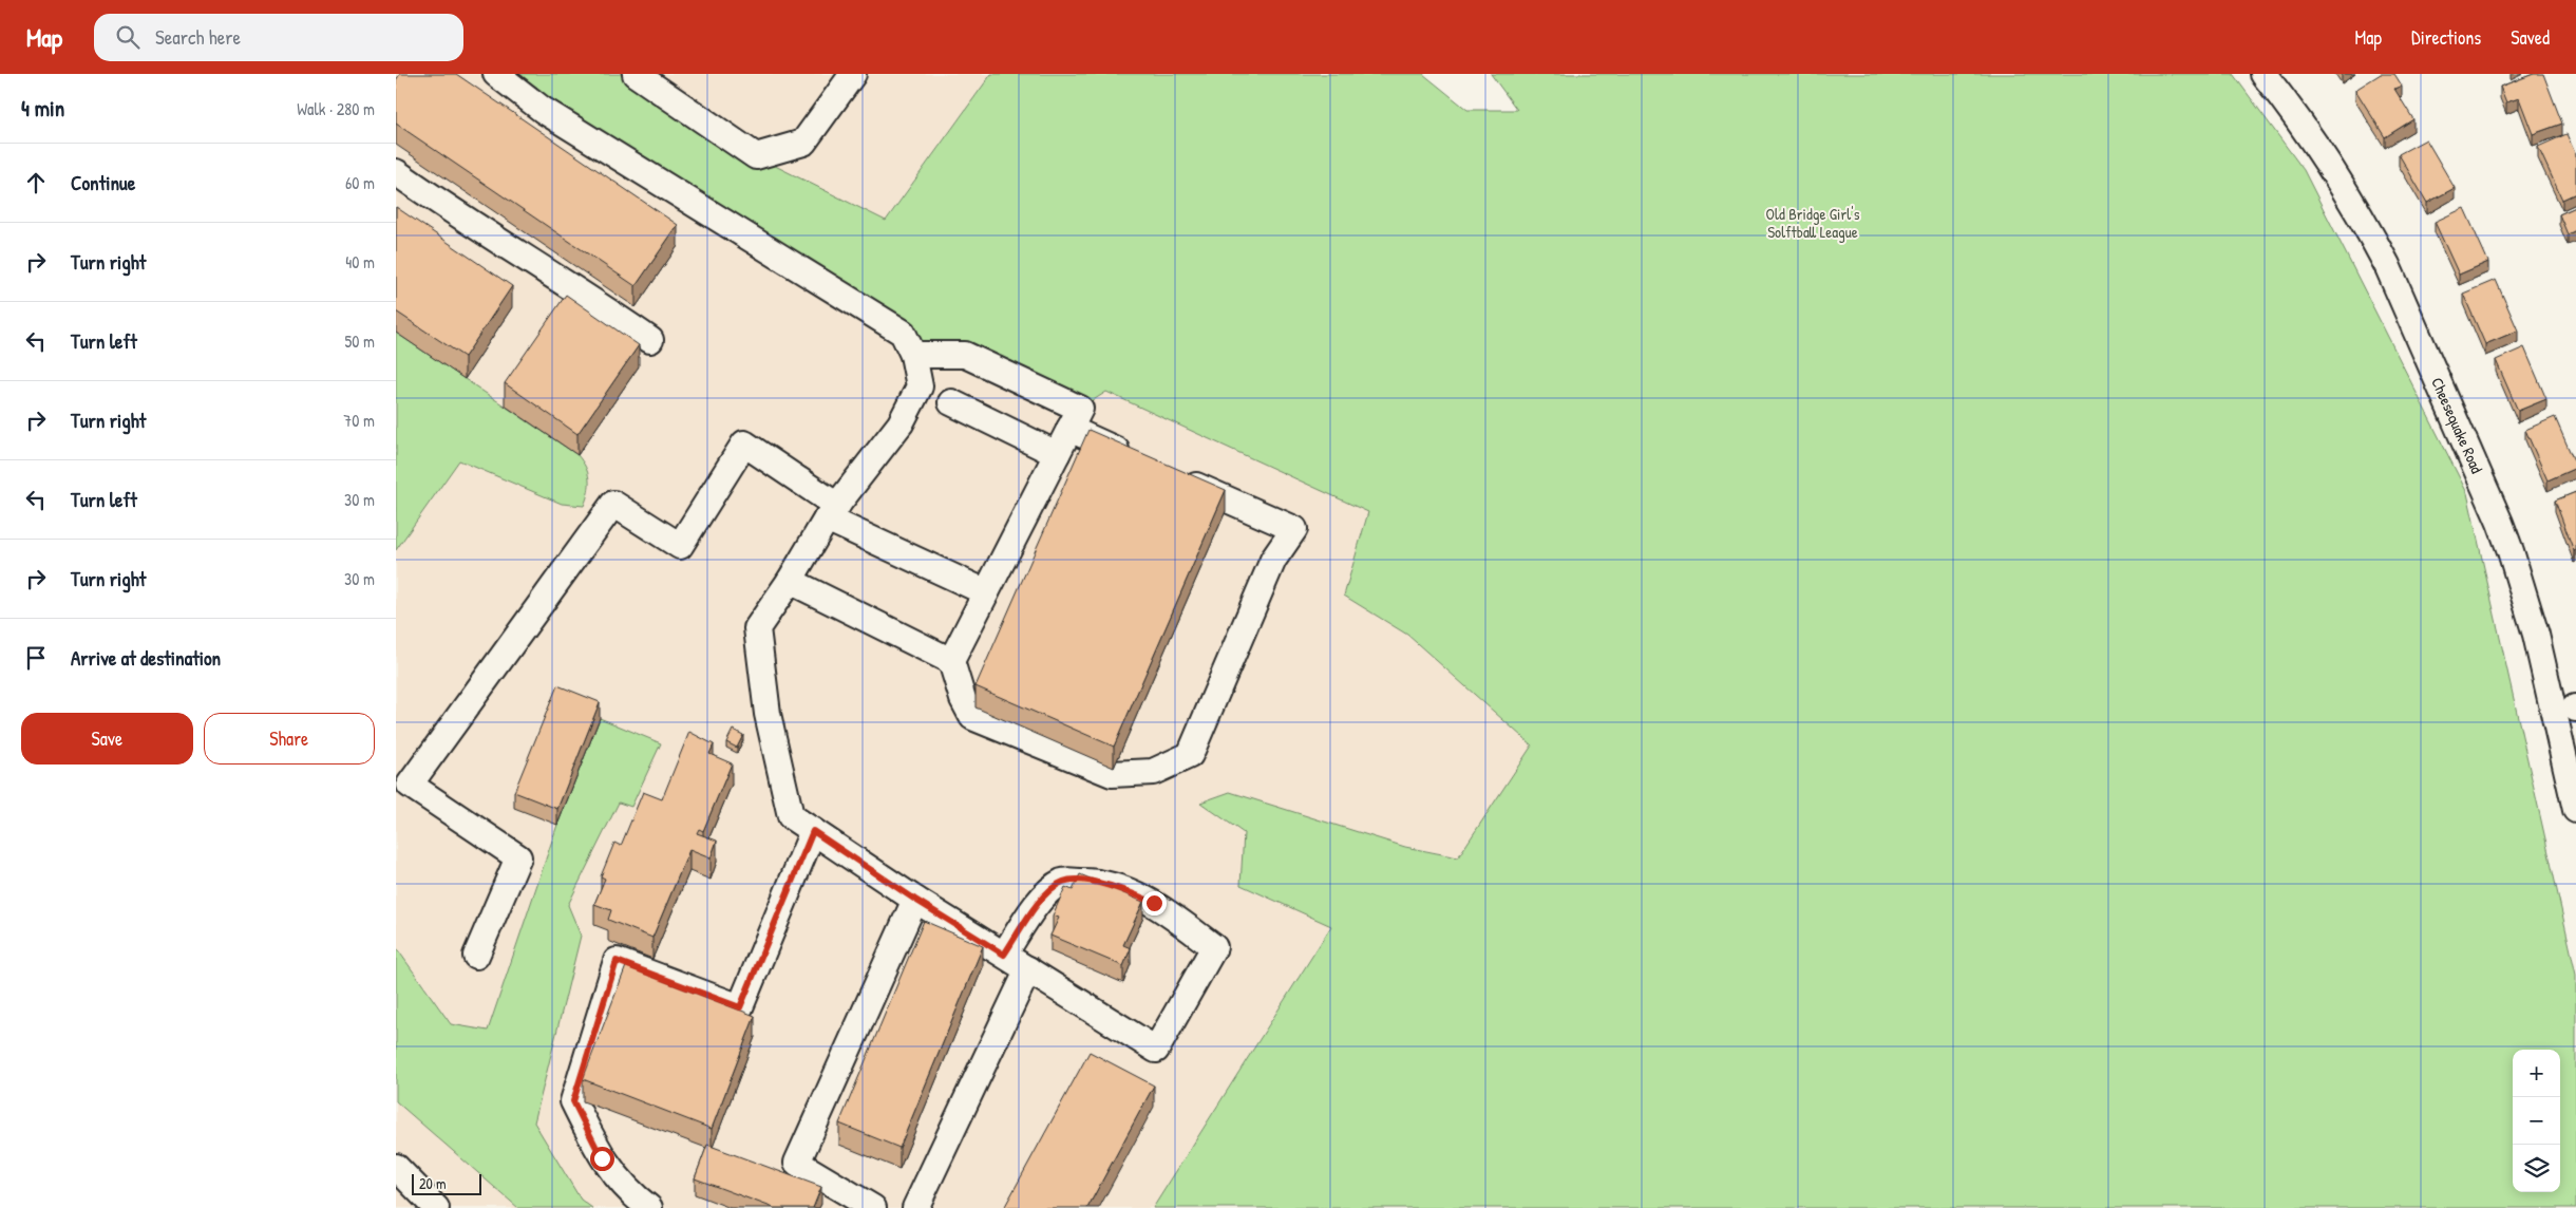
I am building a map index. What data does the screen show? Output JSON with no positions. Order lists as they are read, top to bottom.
{
  "streets": {
    "street": ["Cheesequake Road"]
  },
  "parks": ["Old Bridge Girl's Solftball League"],
  "scale_bar": "20 m",
  "page": {
    "header": "Map",
    "search": "Search here",
    "nav": ["Map", "Directions", "Saved"],
    "heading": ["4 min", "Walk · 280 m"],
    "list": [
      ["Continue", "60 m"],
      ["Turn right", "40 m"],
      ["Turn left", "50 m"],
      ["Turn right", "70 m"],
      ["Turn left", "30 m"],
      ["Turn right", "30 m"],
      "Arrive at destination"
    ],
    "buttons": ["Save", "Share"],
    "map_buttons": ["+", "−"],
    "scale": "20 m"
  }
}
